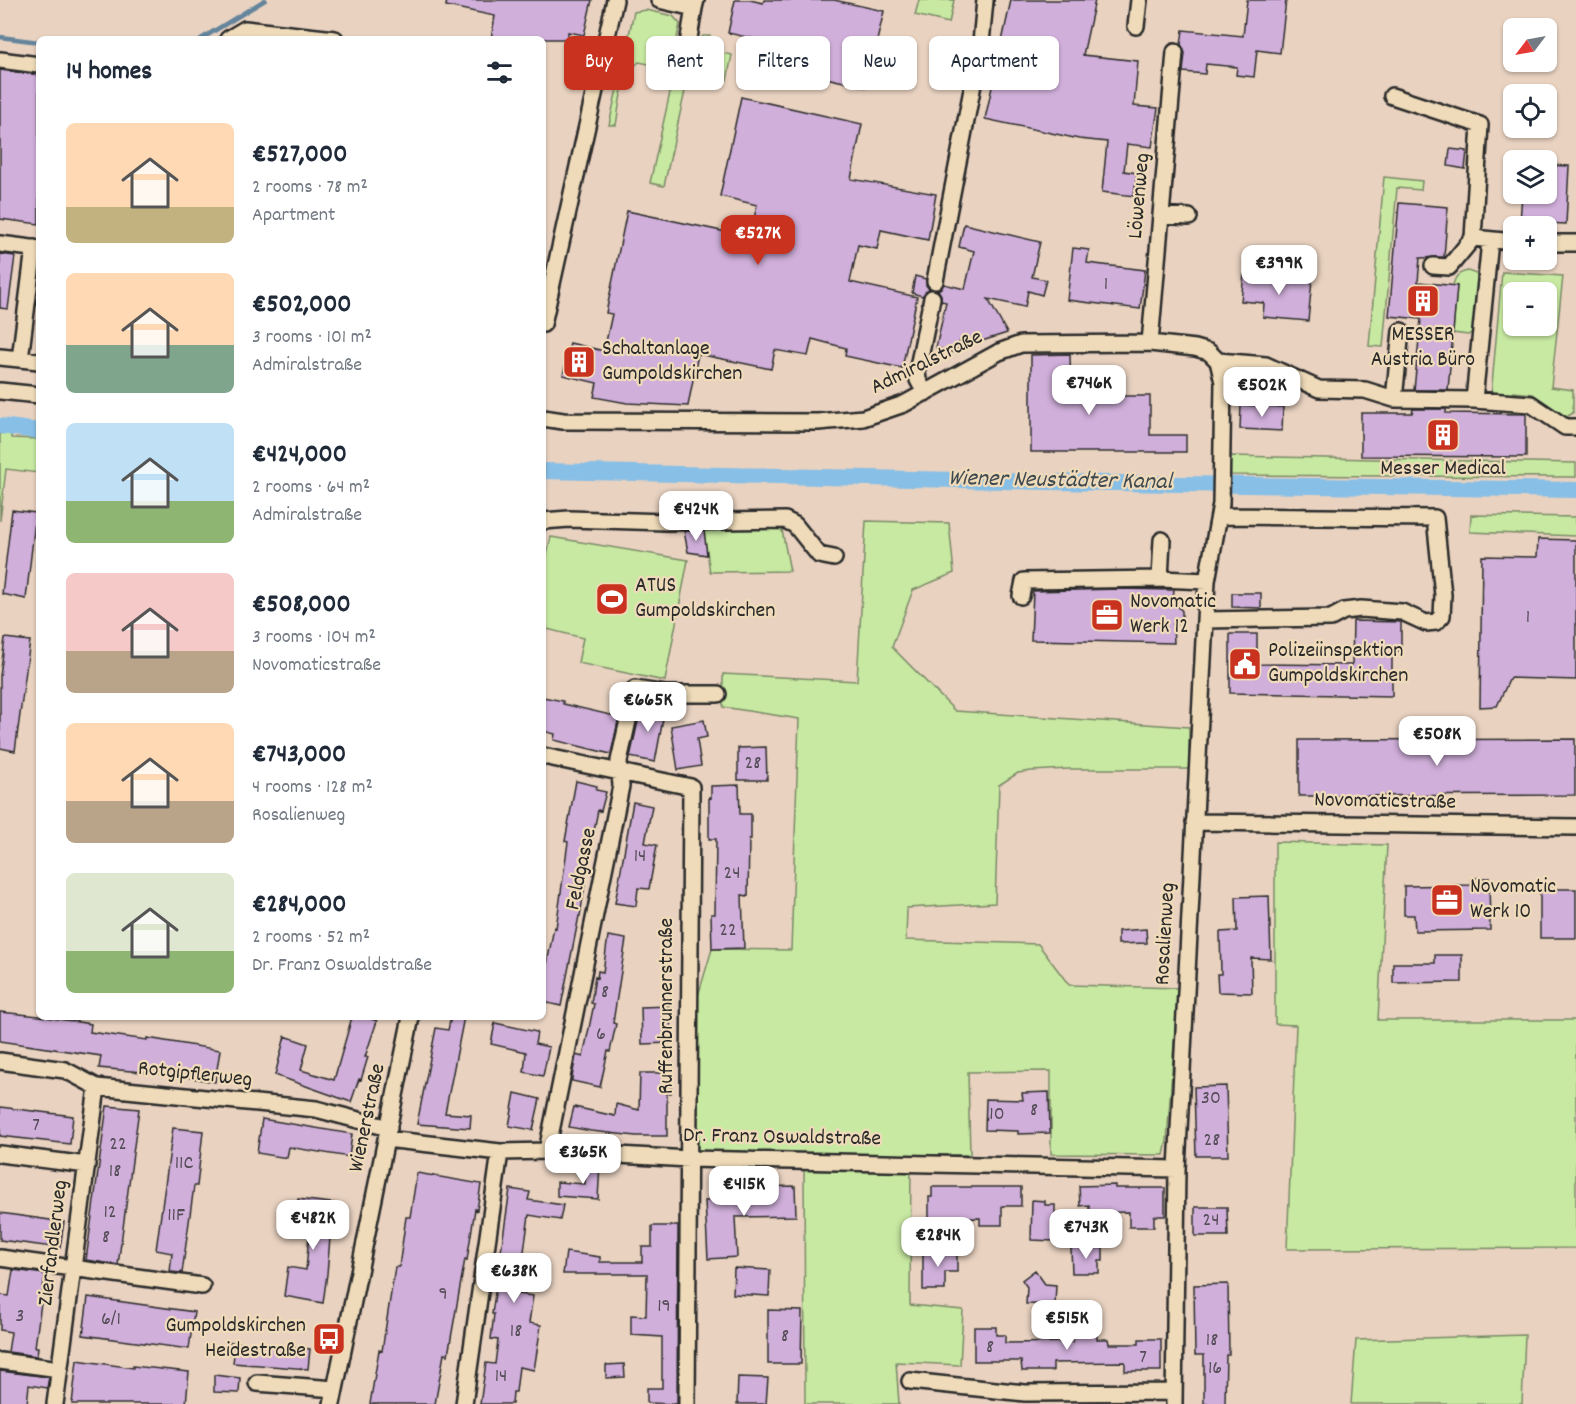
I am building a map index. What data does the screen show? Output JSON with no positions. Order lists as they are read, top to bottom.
{
  "streets": {
    "street": [
      "Löwenweg",
      "Admiralstraße",
      "Novomaticstraße",
      "Feldgasse",
      "Rosalienweg",
      "Ruffenbrunnerstraße",
      "Rotgipflerweg",
      "Wienerstraße",
      "Dr. Franz Oswaldstraße",
      "Zierfandlerweg"
    ]
  },
  "crossings": [
    ["Löwenweg", "Admiralstraße"],
    ["Admiralstraße", "Rosalienweg"],
    ["Novomaticstraße", "Rosalienweg"],
    ["Feldgasse", "Ruffenbrunnerstraße"],
    ["Feldgasse", "Dr. Franz Oswaldstraße"],
    ["Rosalienweg", "Dr. Franz Oswaldstraße"],
    ["Ruffenbrunnerstraße", "Dr. Franz Oswaldstraße"],
    ["Rotgipflerweg", "Wienerstraße"],
    ["Rotgipflerweg", "Dr. Franz Oswaldstraße"],
    ["Rotgipflerweg", "Zierfandlerweg"],
    ["Wienerstraße", "Dr. Franz Oswaldstraße"]
  ],
  "water": ["Wiener Neustädter Kanal"],
  "places": {
    "building": ["MESSER Austria Büro", "Schaltanlage Gumpoldskirchen", "Messer Medical"],
    "sports": ["ATUS Gumpoldskirchen"],
    "office": ["Novomatic Werk 12", "Novomatic Werk 10"],
    "public building": ["Polizeiinspektion Gumpoldskirchen"],
    "bus stop": ["Gumpoldskirchen Heidestraße"]
  },
  "house_numbers": [
    "1",
    "1",
    "28",
    "14",
    "24",
    "22",
    "8",
    "6",
    "30",
    "8",
    "10",
    "7",
    "28",
    "22",
    "11C",
    "18",
    "12",
    "11F",
    "24",
    "8",
    "9",
    "19",
    "3",
    "6/1",
    "18",
    "8",
    "18",
    "8",
    "7",
    "16",
    "14"
  ],
  "north": "bottom left",
  "page": {
    "map_buttons": ["+", "−"],
    "chip": [
      "Buy",
      "Rent",
      "Filters",
      "New",
      "Apartment"
    ],
    "heading": "14 homes",
    "list": [
      {
        "name": "€527,000",
        "note": "2 rooms · 78 m² · Apartment"
      },
      {
        "name": "€502,000",
        "note": "3 rooms · 101 m² · Admiralstraße"
      },
      {
        "name": "€424,000",
        "note": "2 rooms · 64 m² · Admiralstraße"
      },
      {
        "name": "€508,000",
        "note": "3 rooms · 104 m² · Novomaticstraße"
      },
      {
        "name": "€743,000",
        "note": "4 rooms · 128 m² · Rosalienweg"
      },
      {
        "name": "€284,000",
        "note": "2 rooms · 52 m² · Dr. Franz Oswaldstraße"
      }
    ],
    "price": [
      "€527K",
      "€399K",
      "€746K",
      "€502K",
      "€424K",
      "€665K",
      "€508K",
      "€365K",
      "€415K",
      "€482K",
      "€743K",
      "€284K",
      "€638K",
      "€515K"
    ]
  }
}
